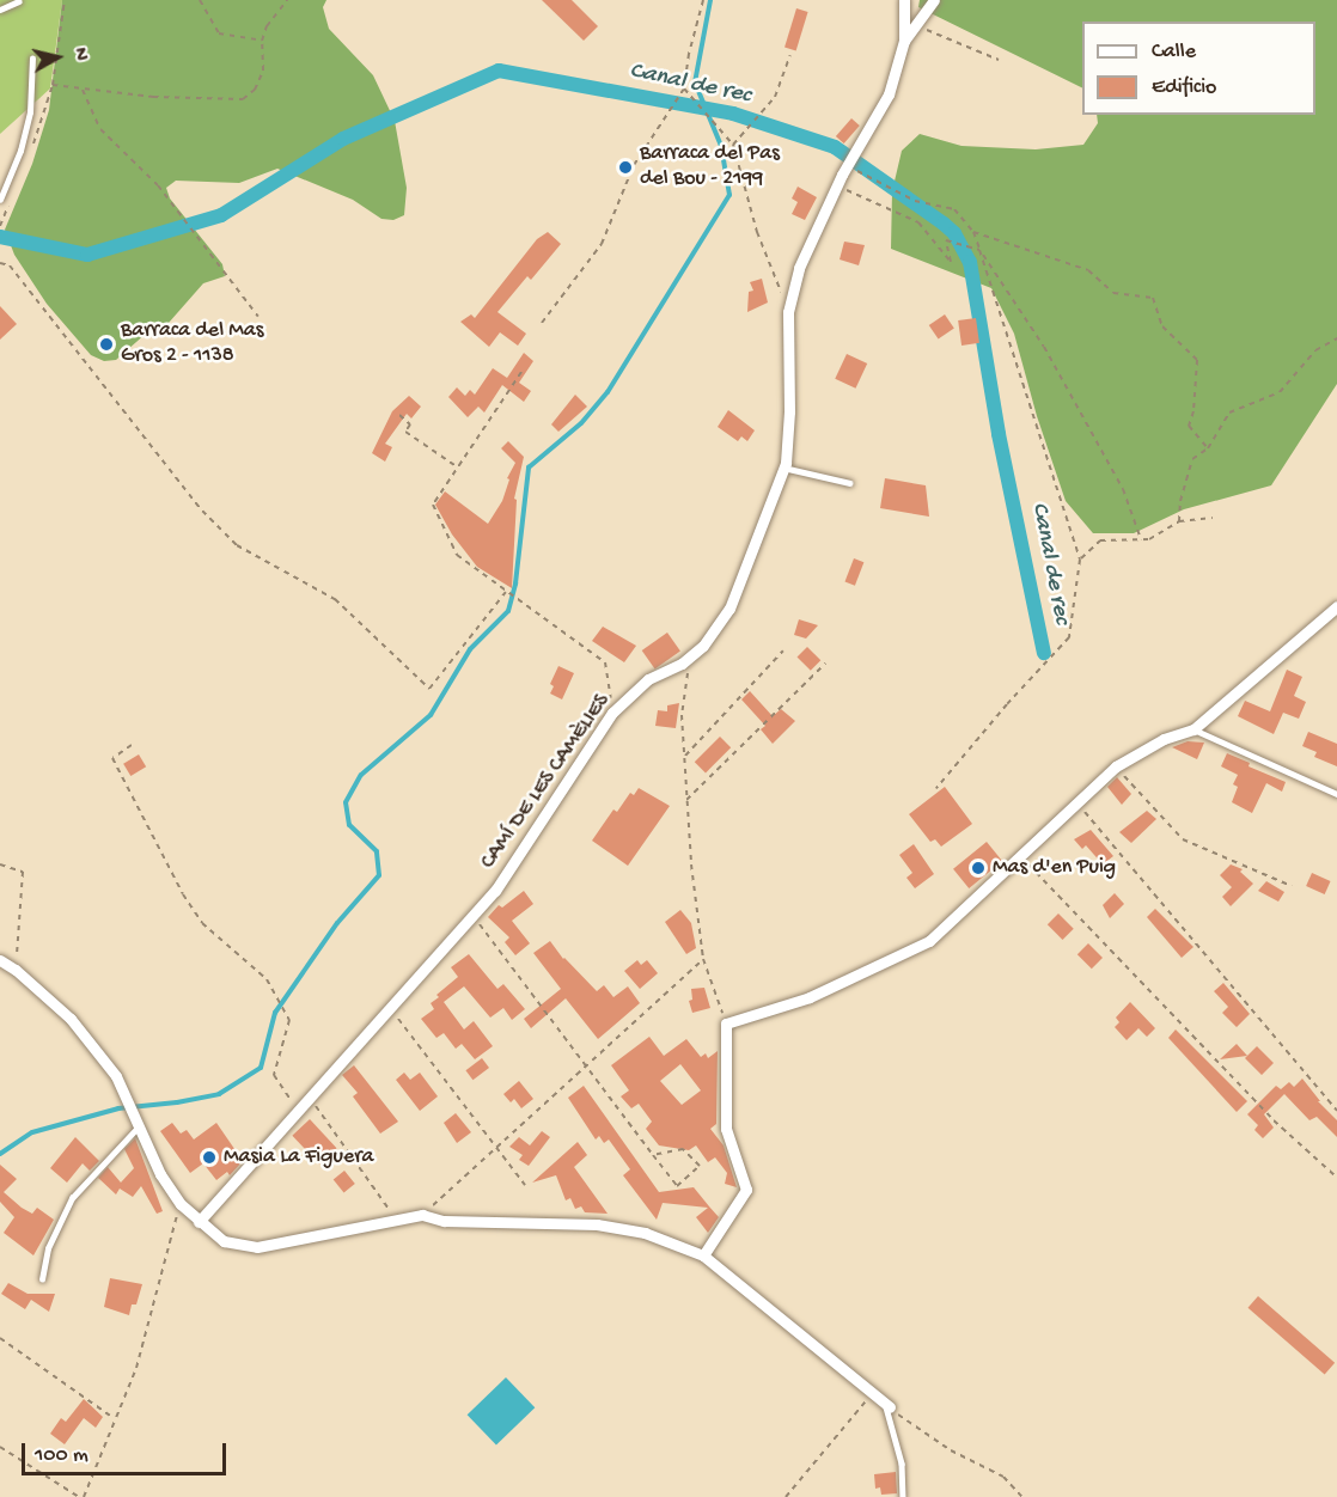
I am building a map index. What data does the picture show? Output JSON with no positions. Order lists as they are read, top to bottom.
{
  "streets": {
    "street": ["CAMÍ DE LES CAMÈLIES"]
  },
  "water": ["Canal de rec"],
  "places": [
    "Barraca del Pas del Bou - 2199",
    "Barraca del Mas Gros 2 - 1138",
    "Mas d'en Puig",
    "Masia La Figuera"
  ],
  "legend": ["Calle", "Edificio"],
  "scale_bar": "100 m",
  "north": "right"
}
